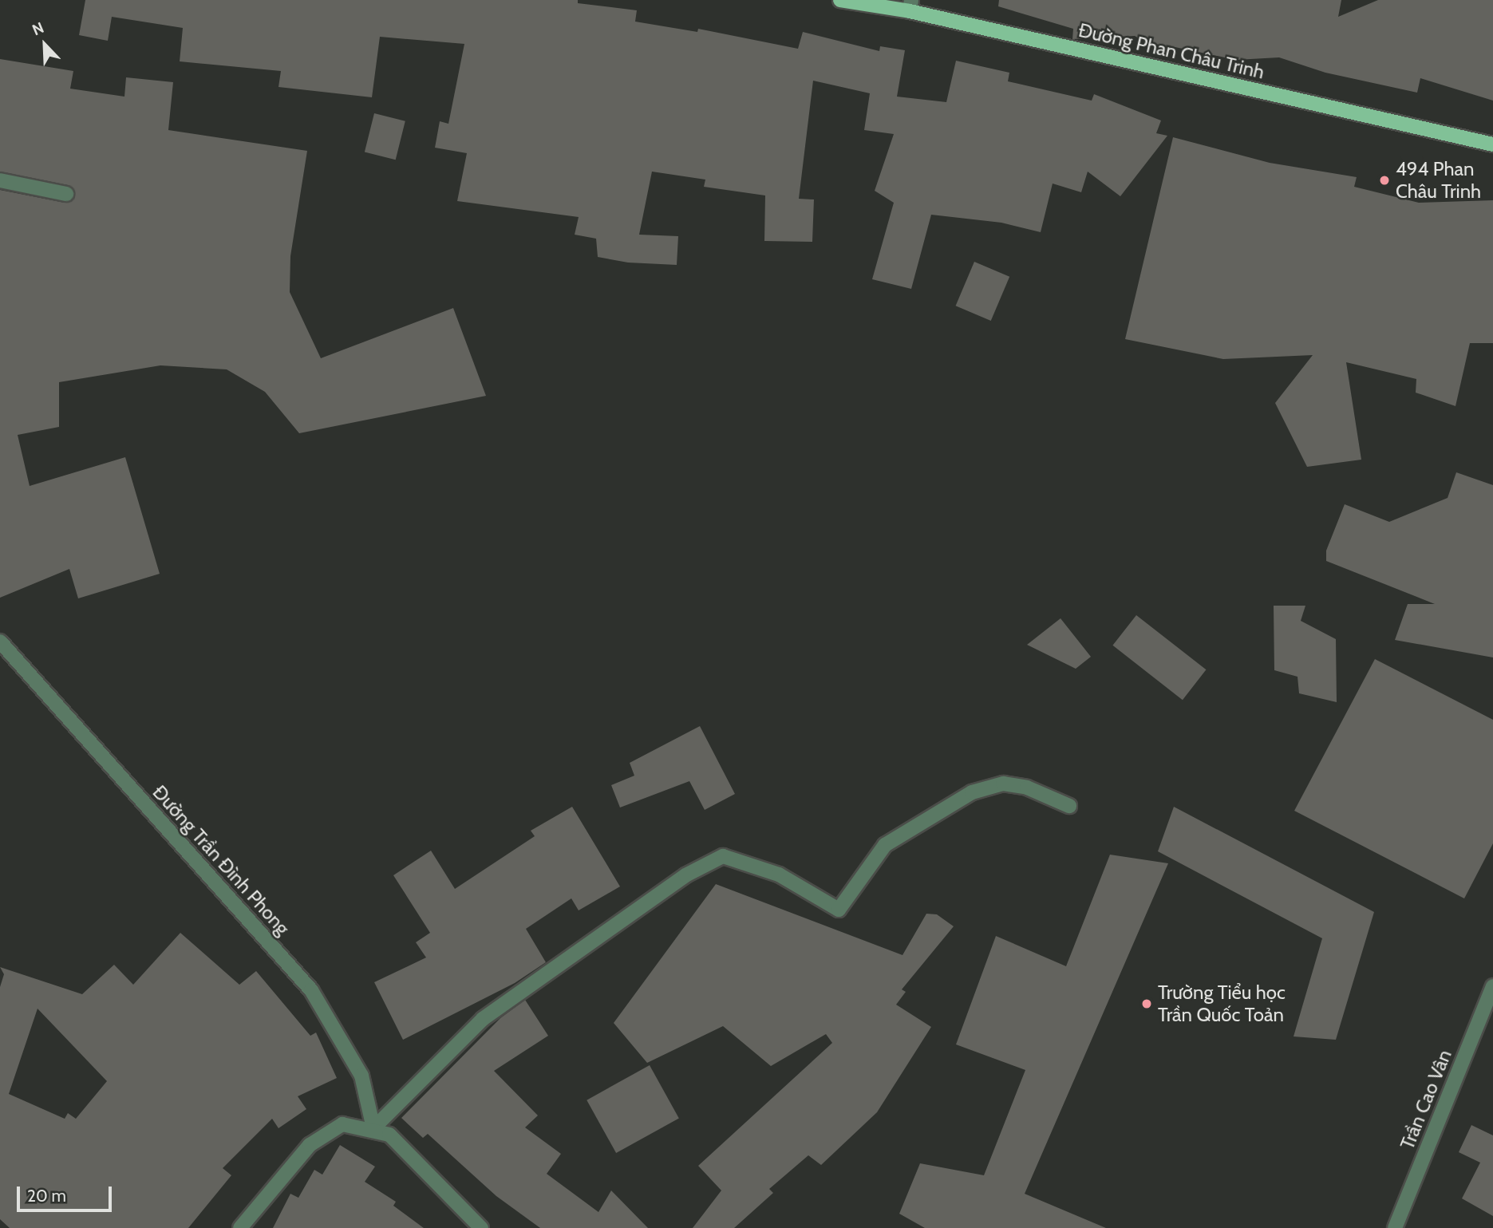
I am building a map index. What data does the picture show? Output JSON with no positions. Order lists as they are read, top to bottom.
{
  "streets": {
    "main road": ["Đường Phan Châu Trinh"],
    "street": ["Đường Trần Đình Phong", "Trần Cao Vân"]
  },
  "places": ["494 Phan Châu Trinh", "Trường Tiểu học Trần Quốc Toản"],
  "scale_bar": "20 m",
  "north": "top left"
}
